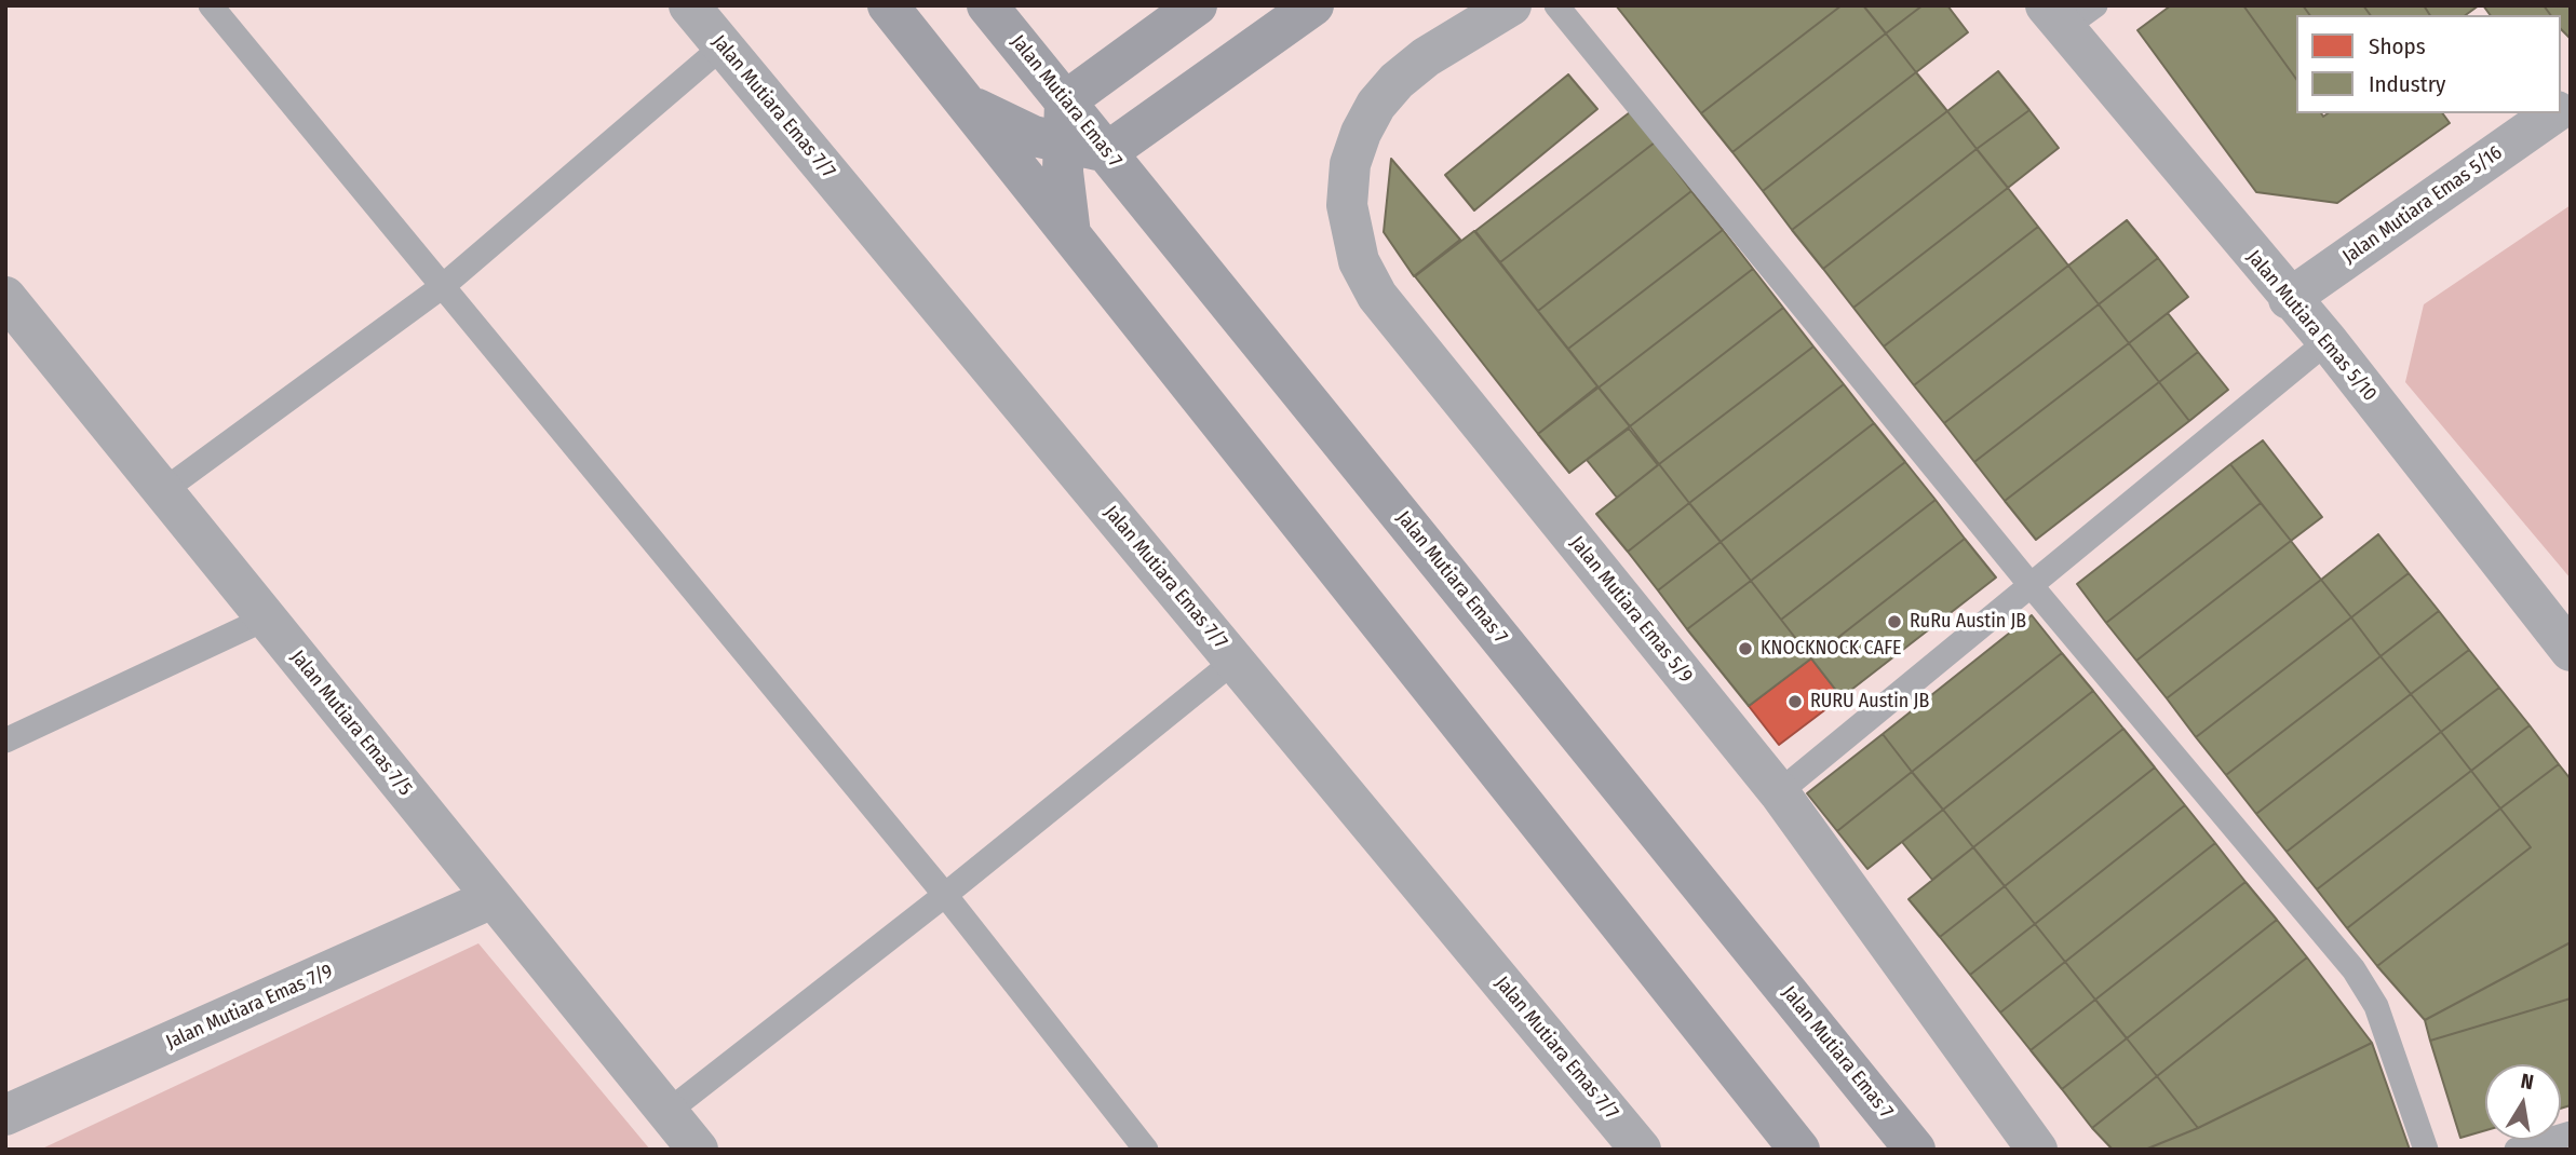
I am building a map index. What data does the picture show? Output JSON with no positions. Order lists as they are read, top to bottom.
{
  "streets": {
    "street": [
      "Jalan Mutiara Emas 7",
      "Jalan Mutiara Emas 7/7",
      "Jalan Mutiara Emas 5/16",
      "Jalan Mutiara Emas 5/10",
      "Jalan Mutiara Emas 5/9",
      "Jalan Mutiara Emas 7/5",
      "Jalan Mutiara Emas 7/9"
    ]
  },
  "crossings": [
    ["Jalan Mutiara Emas 5/16", "Jalan Mutiara Emas 5/10"],
    ["Jalan Mutiara Emas 7/5", "Jalan Mutiara Emas 7/9"]
  ],
  "places": ["RuRu Austin JB", "KNOCKNOCK CAFE", "RURU Austin JB"],
  "legend": ["Shops", "Industry"],
  "north": "top"
}
